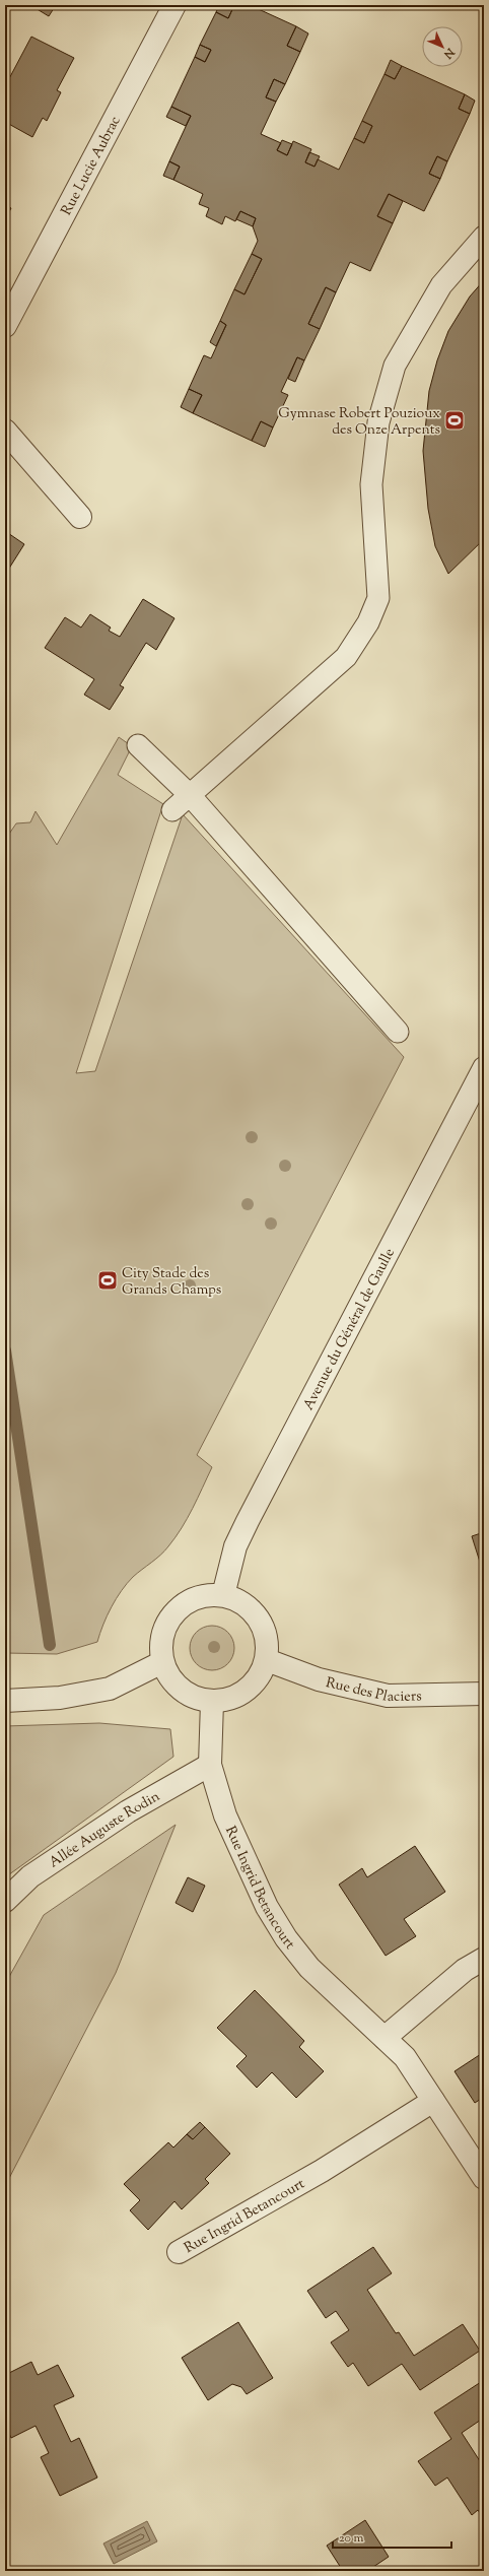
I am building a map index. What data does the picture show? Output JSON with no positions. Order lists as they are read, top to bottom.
{
  "streets": {
    "street": [
      "Rue Lucie Aubrac",
      "Avenue du Général de Gaulle",
      "Rue des Placiers",
      "Allée Auguste Rodin",
      "Rue Ingrid Betancourt"
    ]
  },
  "crossings": [
    ["Avenue du Général de Gaulle", "Rue des Placiers"],
    ["Avenue du Général de Gaulle", "Rue Ingrid Betancourt"],
    ["Rue des Placiers", "Rue Ingrid Betancourt"],
    ["Allée Auguste Rodin", "Rue Ingrid Betancourt"]
  ],
  "places": {
    "sports": ["Gymnase Robert Pouzioux des Onze Arpents", "City Stade des Grands Champs"]
  },
  "scale_bar": "20 m",
  "north": "bottom right"
}
